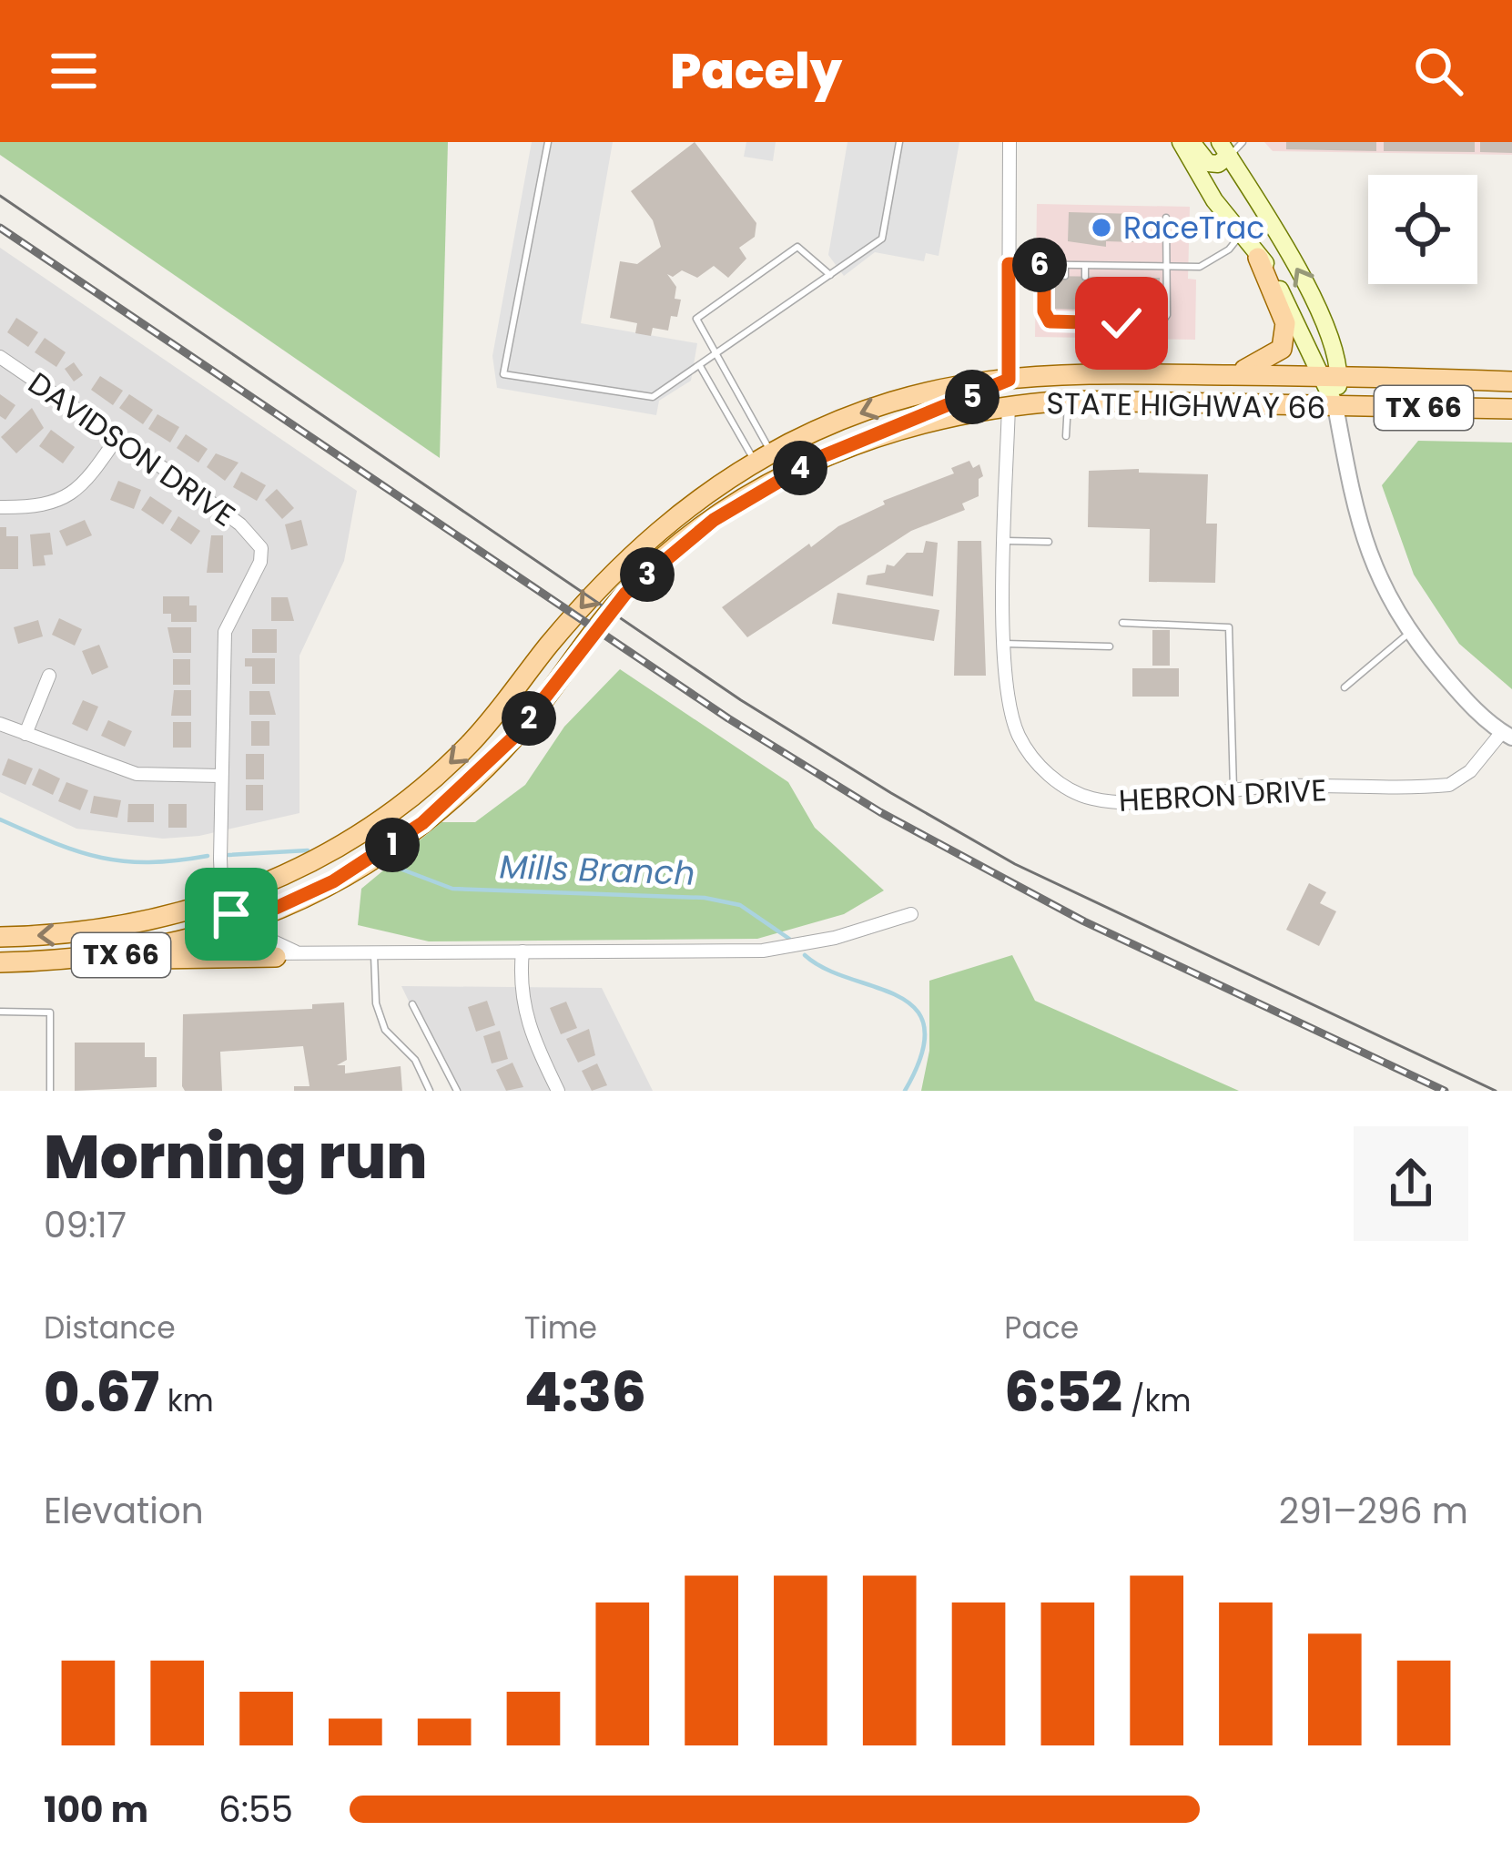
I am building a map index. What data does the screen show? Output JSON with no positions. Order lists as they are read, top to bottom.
{
  "streets": {
    "main road": ["STATE HIGHWAY 66", "TX 66"],
    "street": ["DAVIDSON DRIVE", "HEBRON DRIVE"]
  },
  "crossings": [
    ["STATE HIGHWAY 66", "DAVIDSON DRIVE"],
    ["STATE HIGHWAY 66", "HEBRON DRIVE"]
  ],
  "water": ["Mills Branch"],
  "places": ["RaceTrac"],
  "page": {
    "header": "Pacely",
    "pins": [
      "6",
      "5",
      "4",
      "3",
      "2",
      "1"
    ],
    "heading": ["Morning run", "09:17"],
    "stats": [
      ["Distance", "0.67 km"],
      ["Time", "4:36"],
      ["Pace", "6:52 /km"]
    ],
    "chart": ["Elevation", "291–296 m"],
    "list": [
      {
        "name": "100 m",
        "note": "6:55"
      }
    ]
  }
}
